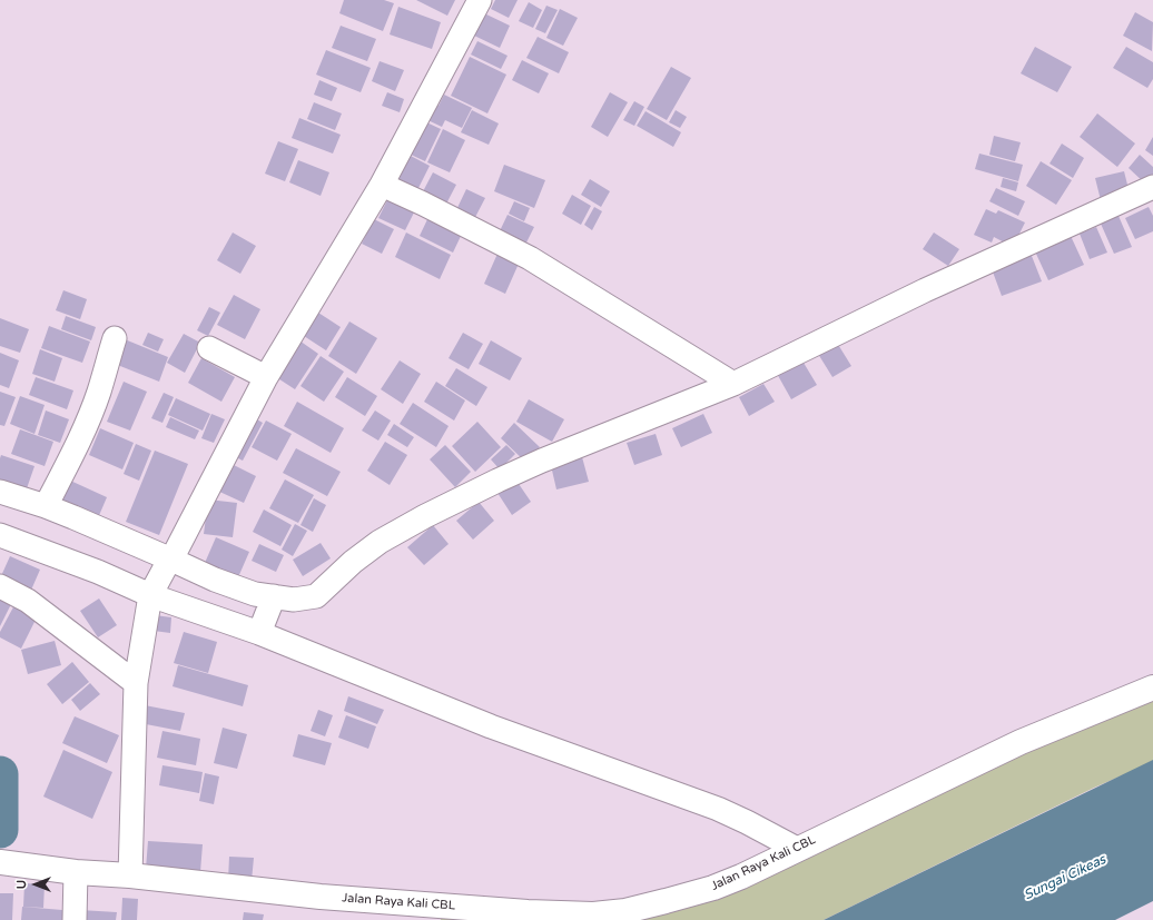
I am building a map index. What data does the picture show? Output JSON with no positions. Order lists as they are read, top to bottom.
{
  "streets": {
    "street": ["Jalan Raya Kali CBL"]
  },
  "water": ["Sungai Cikeas"],
  "north": "left"
}
